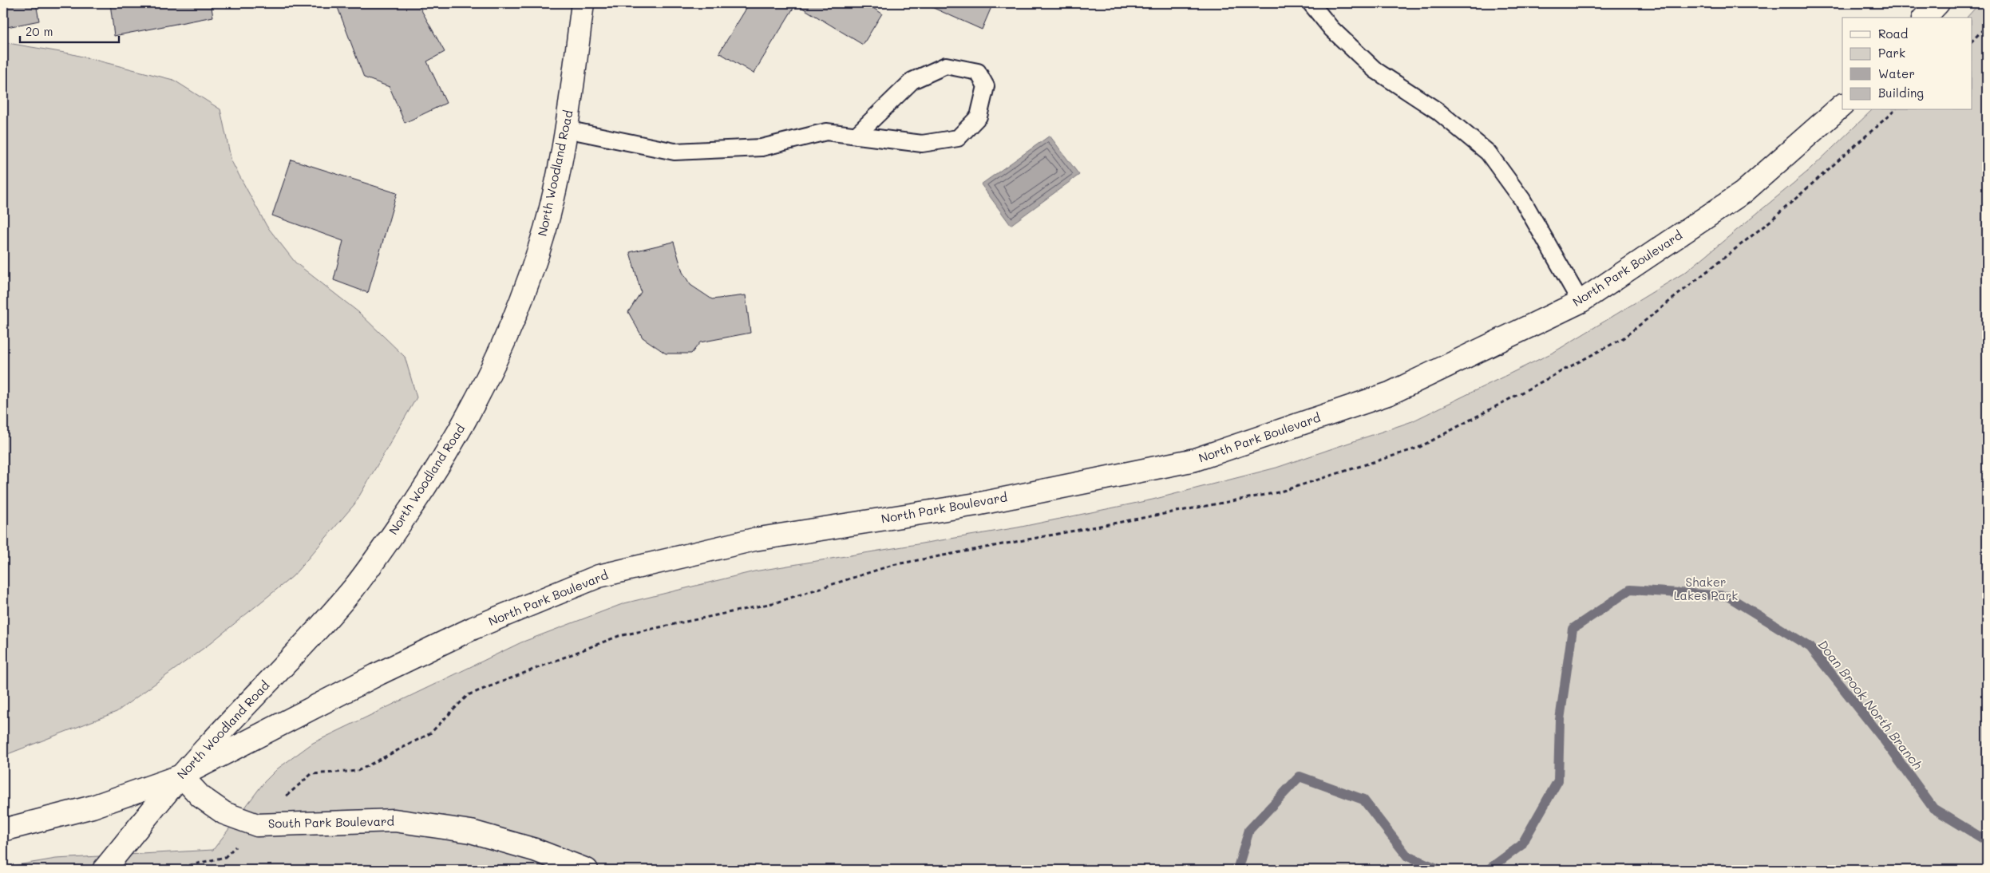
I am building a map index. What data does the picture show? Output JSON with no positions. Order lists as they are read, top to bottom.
{
  "streets": {
    "street": ["North Woodland Road", "North Park Boulevard", "South Park Boulevard"]
  },
  "crossings": [
    ["North Woodland Road", "North Park Boulevard"],
    ["North Woodland Road", "South Park Boulevard"],
    ["North Park Boulevard", "South Park Boulevard"]
  ],
  "water": ["Doan Brook North Branch"],
  "parks": ["Shaker Lakes Park"],
  "legend": [
    "Road",
    "Park",
    "Water",
    "Building"
  ],
  "scale_bar": "20 m"
}
